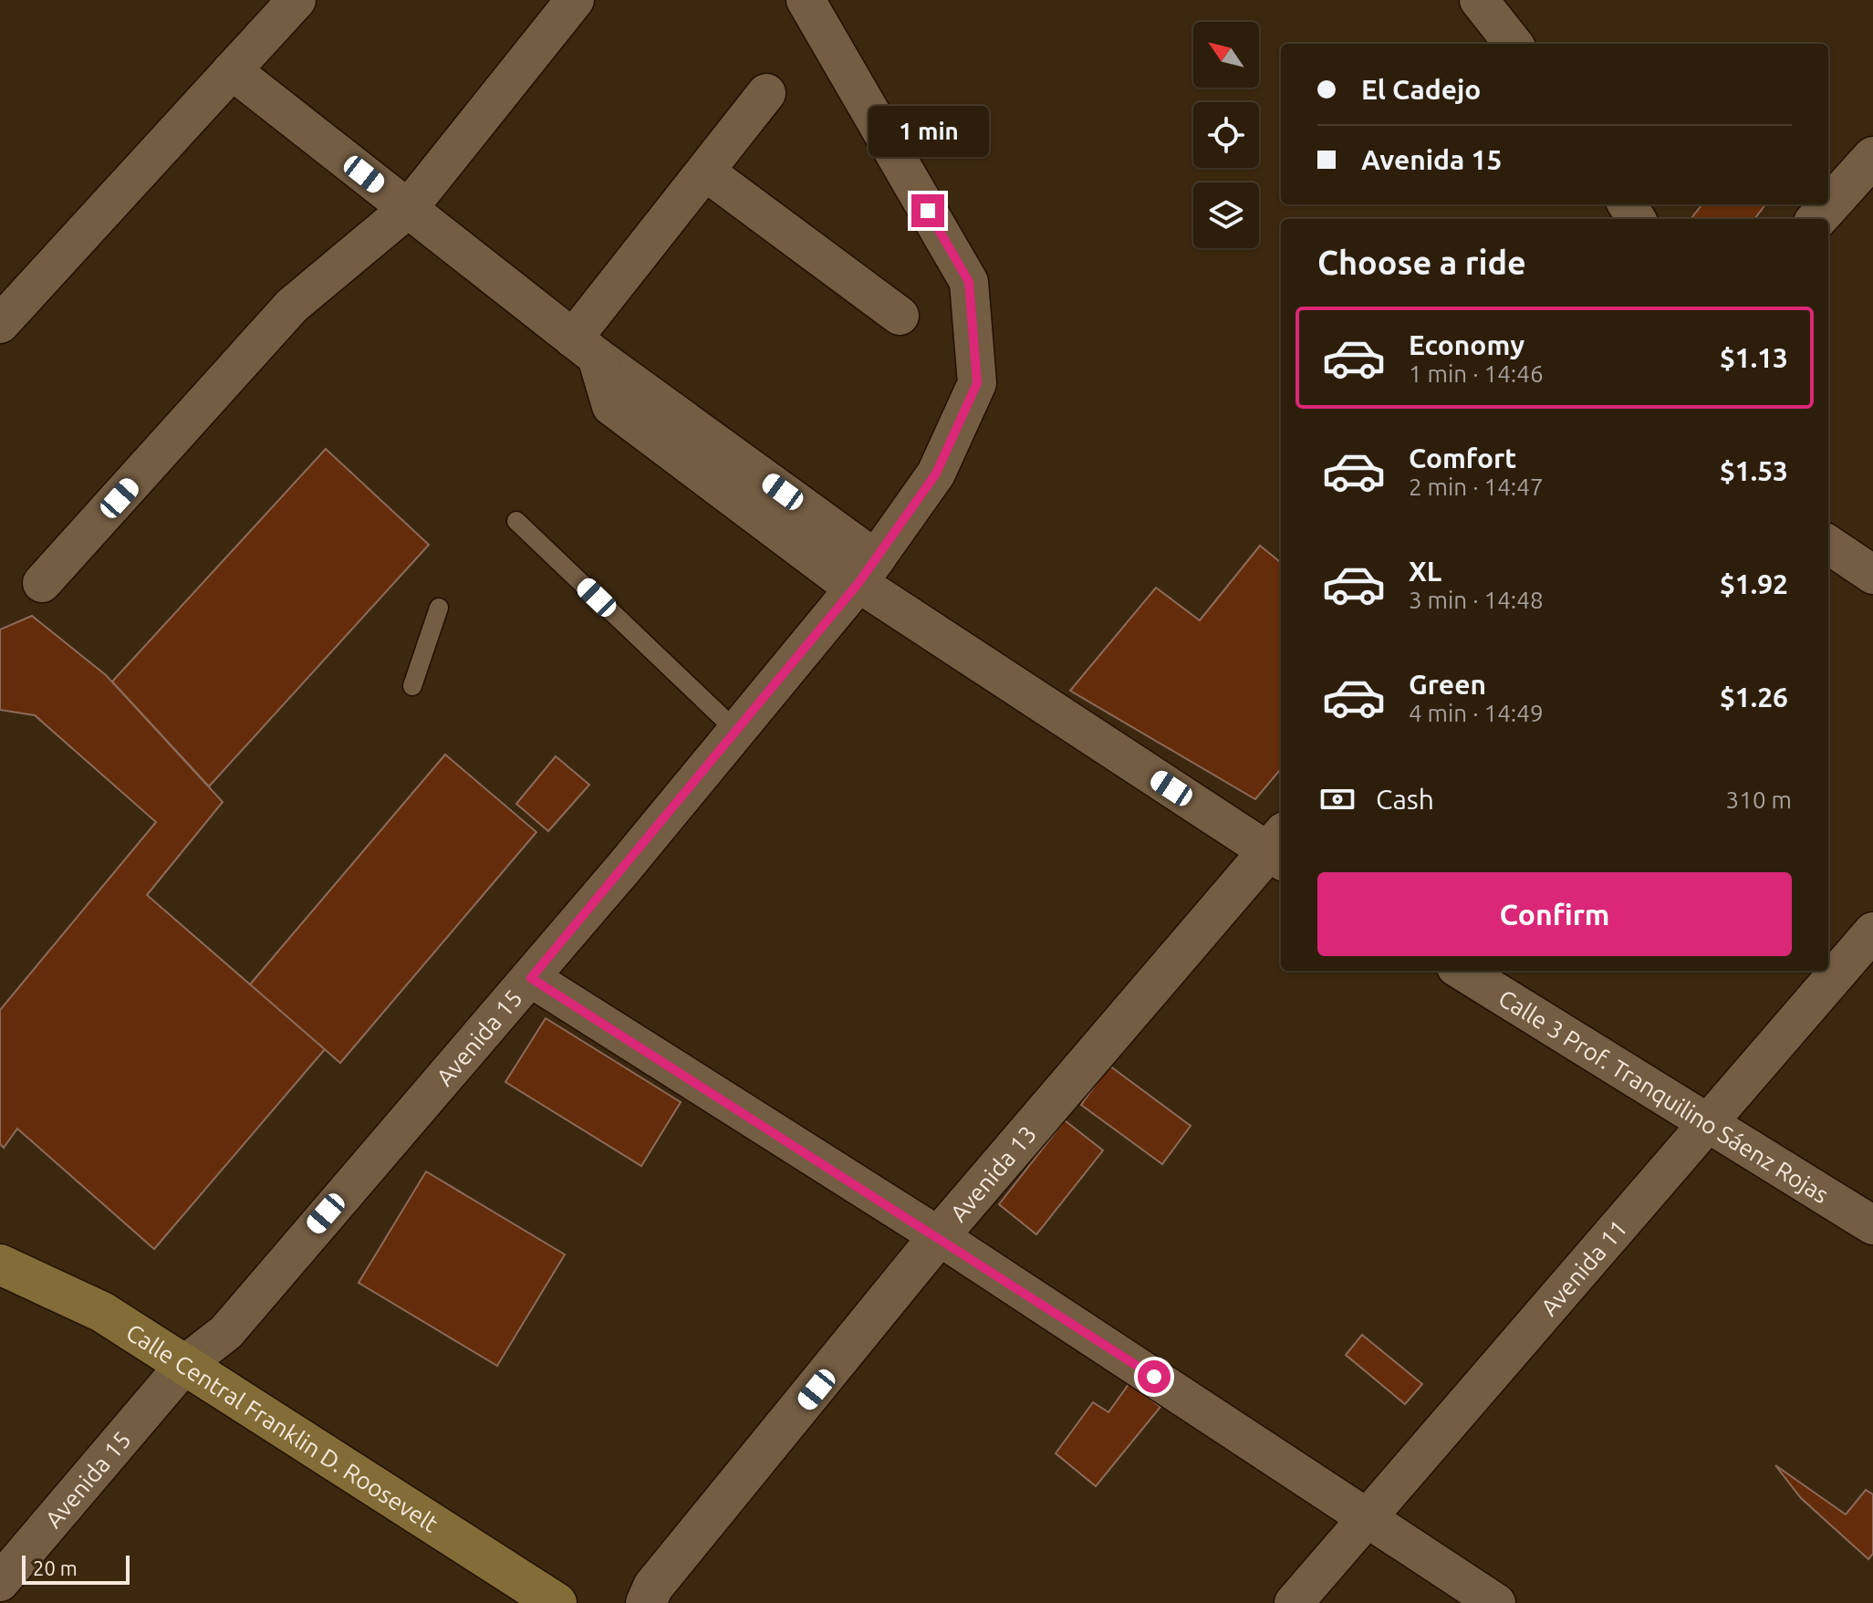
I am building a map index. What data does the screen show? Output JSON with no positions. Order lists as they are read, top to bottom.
{
  "streets": {
    "main road": ["Calle Central Franklin D. Roosevelt"],
    "street": [
      "Avenida 15",
      "Calle 3 Prof. Tranquilino Sáenz Rojas",
      "Avenida 13",
      "Avenida 11"
    ]
  },
  "crossings": [
    ["Avenida 15", "Calle Central Franklin D. Roosevelt"],
    ["Calle 3 Prof. Tranquilino Sáenz Rojas", "Avenida 11"]
  ],
  "scale_bar": "20 m",
  "north": "top left",
  "page": {
    "banner": ["El Cadejo", "Avenida 15"],
    "bubble": "1 min",
    "heading": "Choose a ride",
    "list": [
      {
        "name": "Economy",
        "note": "1 min · 14:46",
        "value": "$1.13"
      },
      {
        "name": "Comfort",
        "note": "2 min · 14:47",
        "value": "$1.53"
      },
      {
        "name": "XL",
        "note": "3 min · 14:48",
        "value": "$1.92"
      },
      {
        "name": "Green",
        "note": "4 min · 14:49",
        "value": "$1.26"
      }
    ],
    "pay": ["Cash", "310 m"],
    "buttons": "Confirm",
    "scale": "20 m"
  }
}
